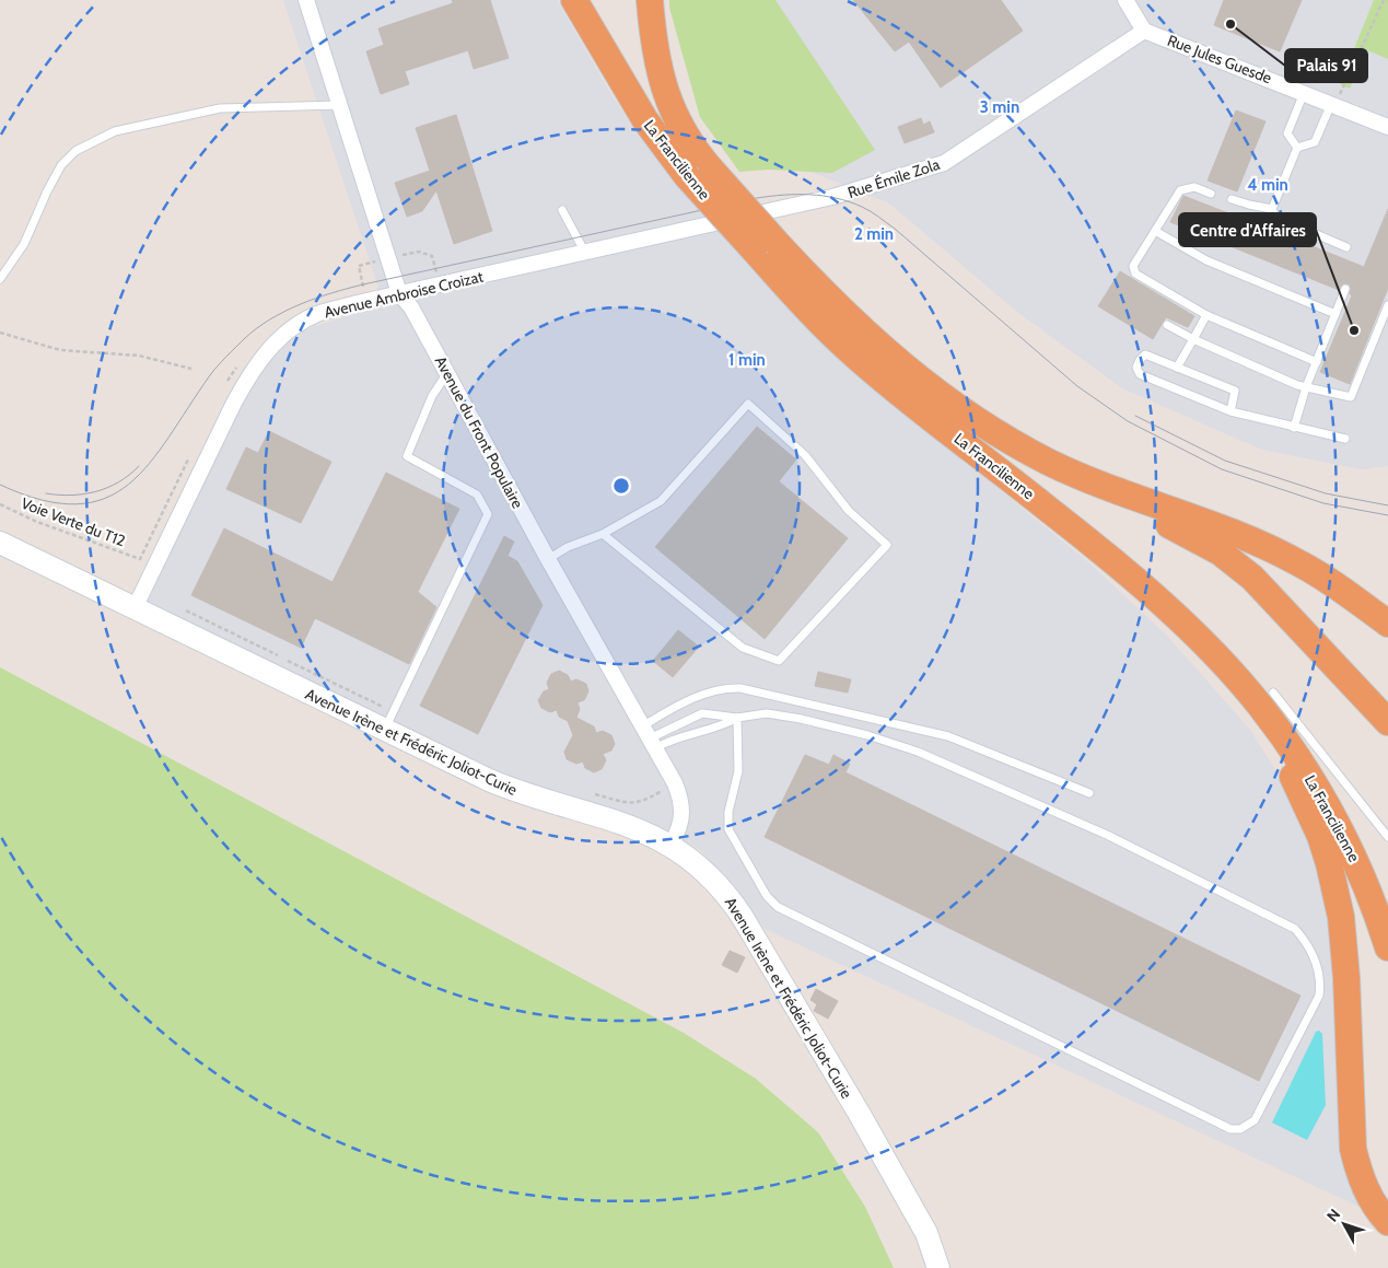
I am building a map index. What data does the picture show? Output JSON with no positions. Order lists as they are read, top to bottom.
{
  "streets": {
    "highway": ["La Francilienne"],
    "main road": ["Avenue Irène et Frédéric Joliot-Curie"],
    "street": [
      "Rue Jules Guesde",
      "Rue Émile Zola",
      "Avenue Ambroise Croizat",
      "Avenue du Front Populaire"
    ],
    "path": ["Voie Verte du T12"]
  },
  "crossings": [
    ["Rue Jules Guesde", "Rue Émile Zola"],
    ["Rue Émile Zola", "Avenue Ambroise Croizat"],
    ["Avenue Ambroise Croizat", "Avenue du Front Populaire"],
    ["Avenue Ambroise Croizat", "Avenue Irène et Frédéric Joliot-Curie"],
    ["Avenue du Front Populaire", "Avenue Irène et Frédéric Joliot-Curie"]
  ],
  "places": ["Palais 91", "Centre d'Affaires"],
  "north": "top left",
  "rings": [
    "3 min",
    "4 min",
    "2 min",
    "1 min"
  ]
}
